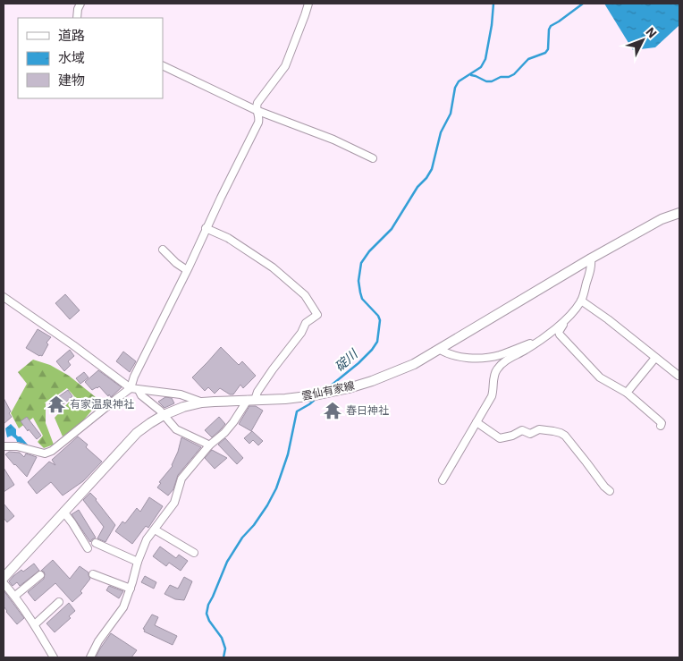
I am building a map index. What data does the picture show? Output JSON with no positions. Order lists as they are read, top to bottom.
{
  "streets": {
    "main road": ["雲仙有家線"]
  },
  "water": ["碇川"],
  "places": {
    "temple": ["有家温泉神社", "春日神社"]
  },
  "legend": ["道路", "水域", "建物"],
  "north": "top right"
}
